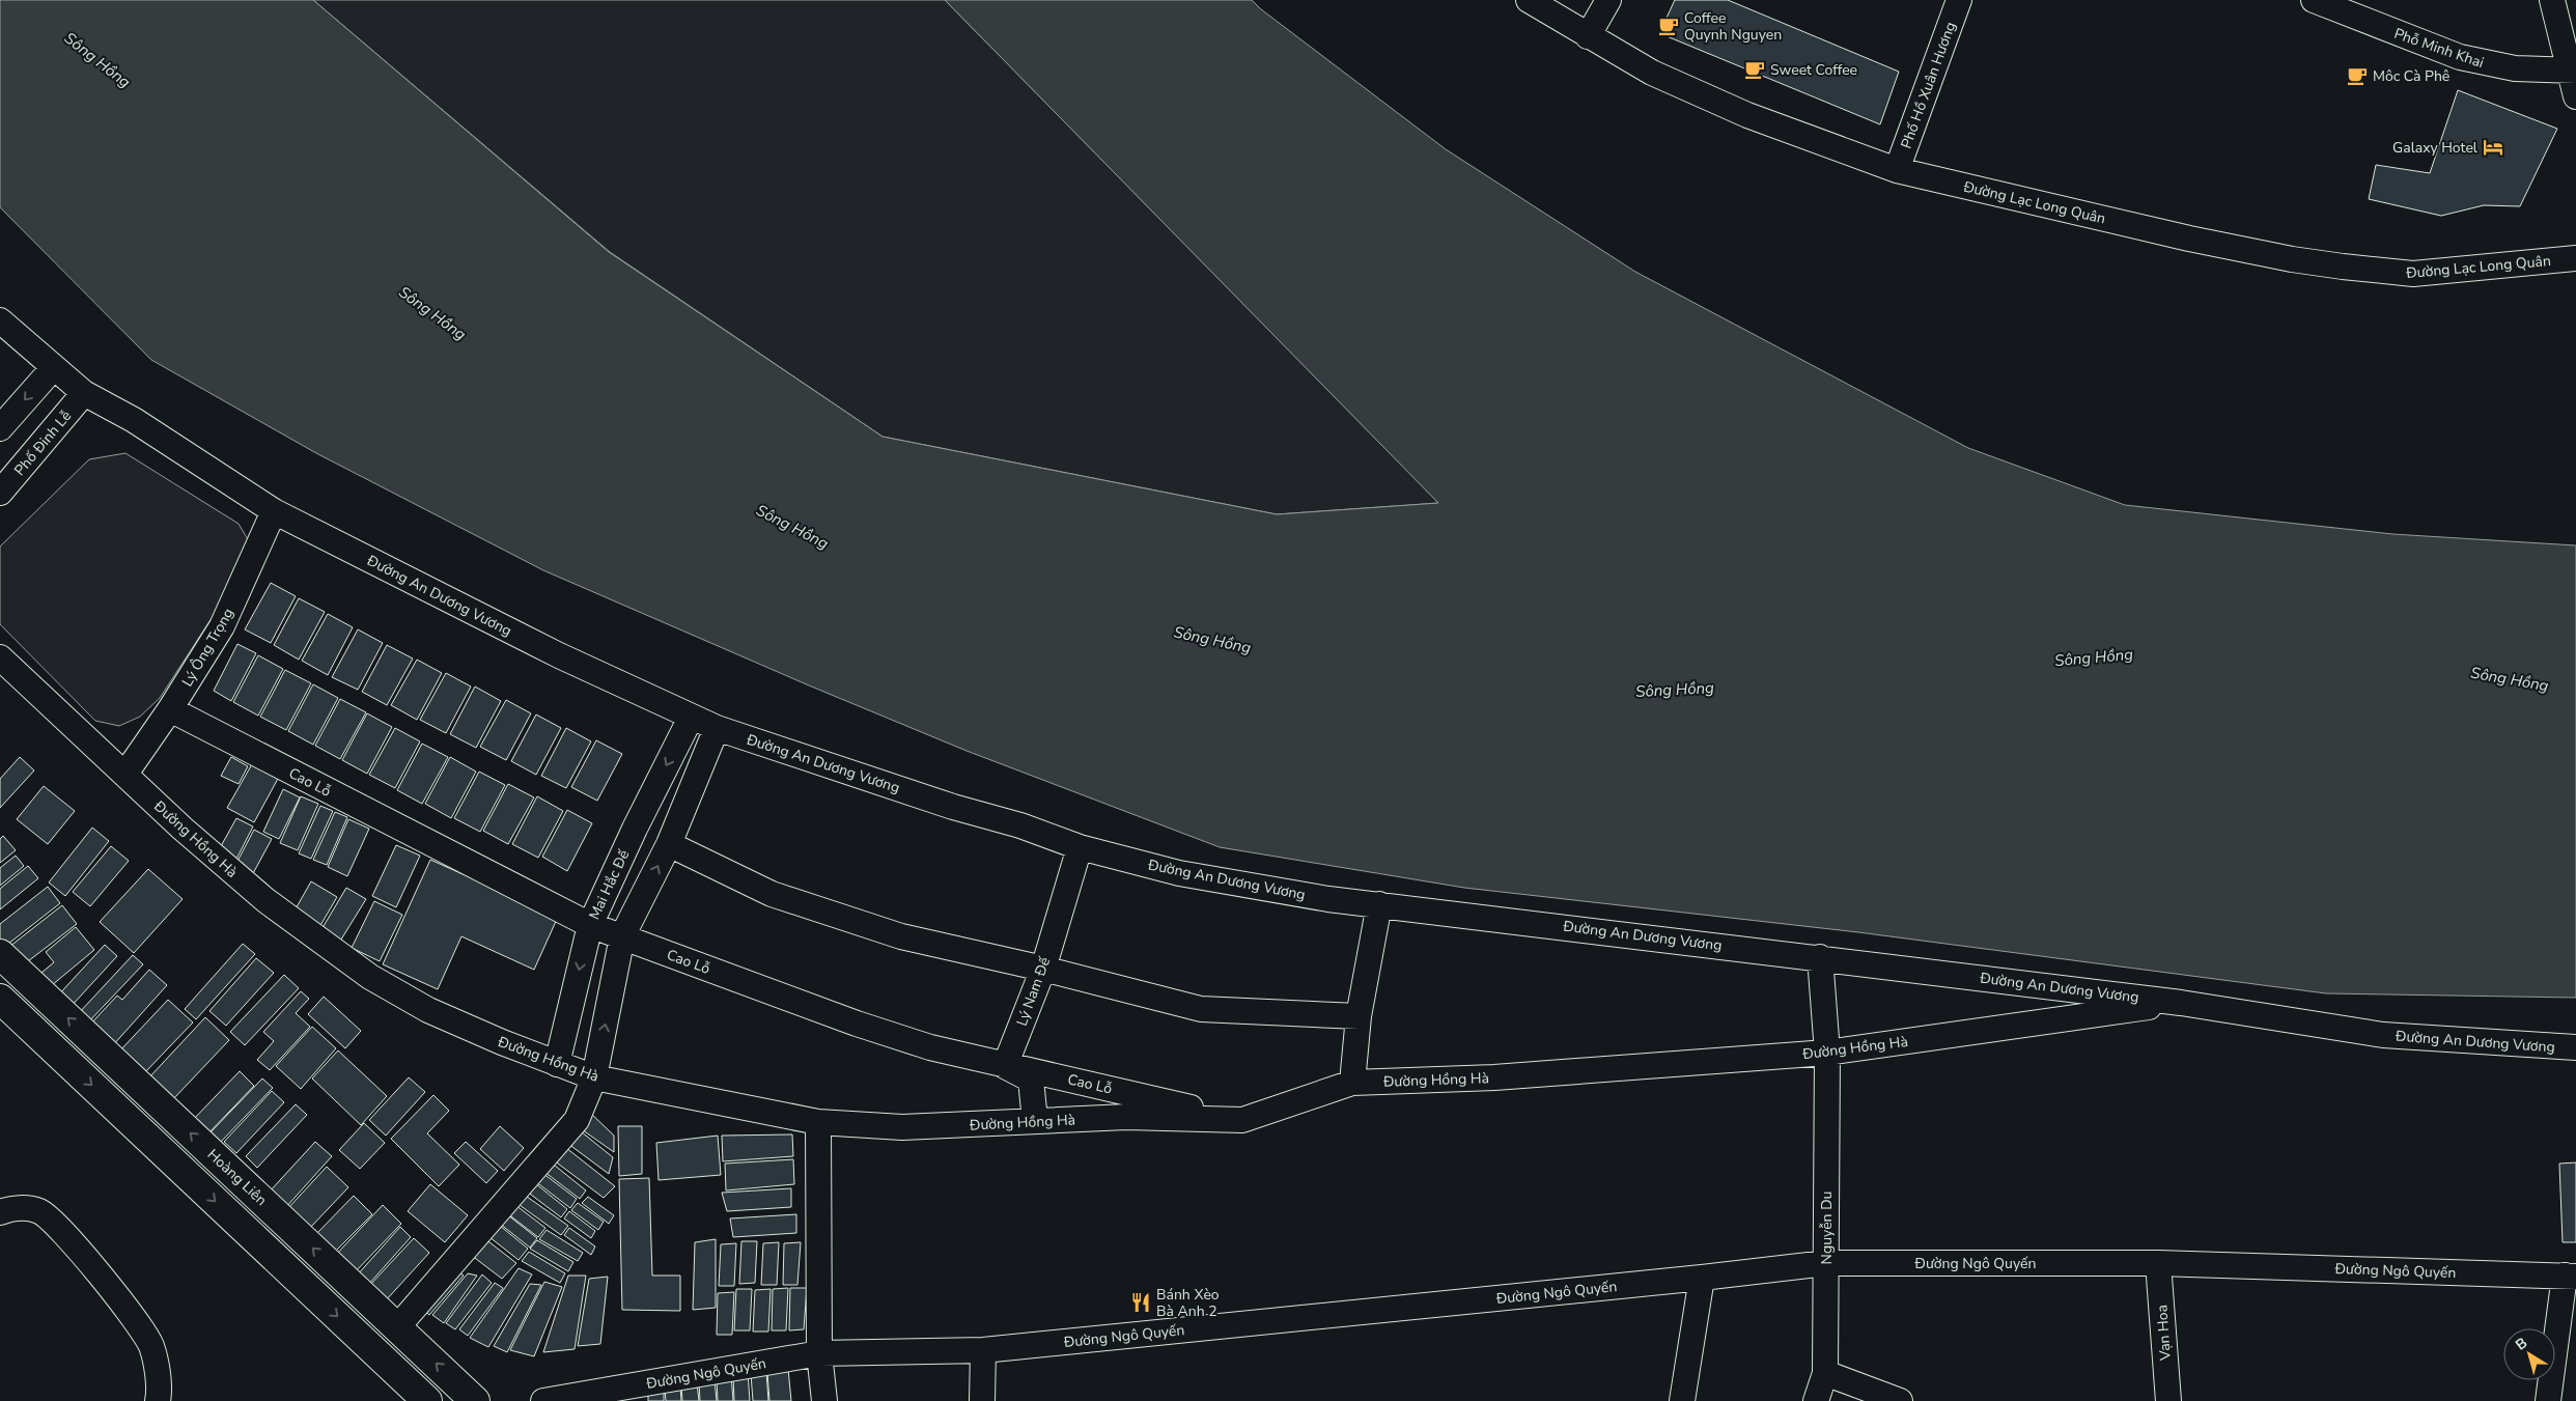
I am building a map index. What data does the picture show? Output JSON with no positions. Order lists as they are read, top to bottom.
{
  "streets": {
    "main road": ["Hoàng Liên"],
    "street": [
      "Phỗ Minh Khai",
      "Phố Hồ Xuân Hương",
      "Đường Lạc Long Quân",
      "Phố Đinh Lễ",
      "Đường An Dương Vương",
      "Lý Ông Trọng",
      "Cao Lỗ",
      "Đường Hồng Hà",
      "Mai Hắc Đế",
      "Lý Nam Đế",
      "Nguyễn Du",
      "Đường Ngô Quyến",
      "Vạn Hoa"
    ]
  },
  "crossings": [
    ["Phố Hồ Xuân Hương", "Đường Lạc Long Quân"],
    ["Phố Đinh Lễ", "Đường An Dương Vương"],
    ["Đường An Dương Vương", "Lý Ông Trọng"],
    ["Đường An Dương Vương", "Đường Hồng Hà"],
    ["Đường An Dương Vương", "Mai Hắc Đế"],
    ["Đường An Dương Vương", "Lý Nam Đế"],
    ["Đường An Dương Vương", "Nguyễn Du"],
    ["Lý Ông Trọng", "Cao Lỗ"],
    ["Lý Ông Trọng", "Đường Hồng Hà"],
    ["Cao Lỗ", "Đường Hồng Hà"],
    ["Cao Lỗ", "Mai Hắc Đế"],
    ["Cao Lỗ", "Lý Nam Đế"],
    ["Đường Hồng Hà", "Mai Hắc Đế"],
    ["Đường Hồng Hà", "Nguyễn Du"],
    ["Nguyễn Du", "Đường Ngô Quyến"],
    ["Đường Ngô Quyến", "Vạn Hoa"]
  ],
  "water": ["Sông Hồng"],
  "places": {
    "cafe": ["Coffee Quynh Nguyen", "Sweet Coffee", "Môc Cà Phê"],
    "hotel": ["Galaxy Hotel"],
    "restaurant": ["Bánh Xèo Bà Anh 2"]
  },
  "north": "top left"
}
